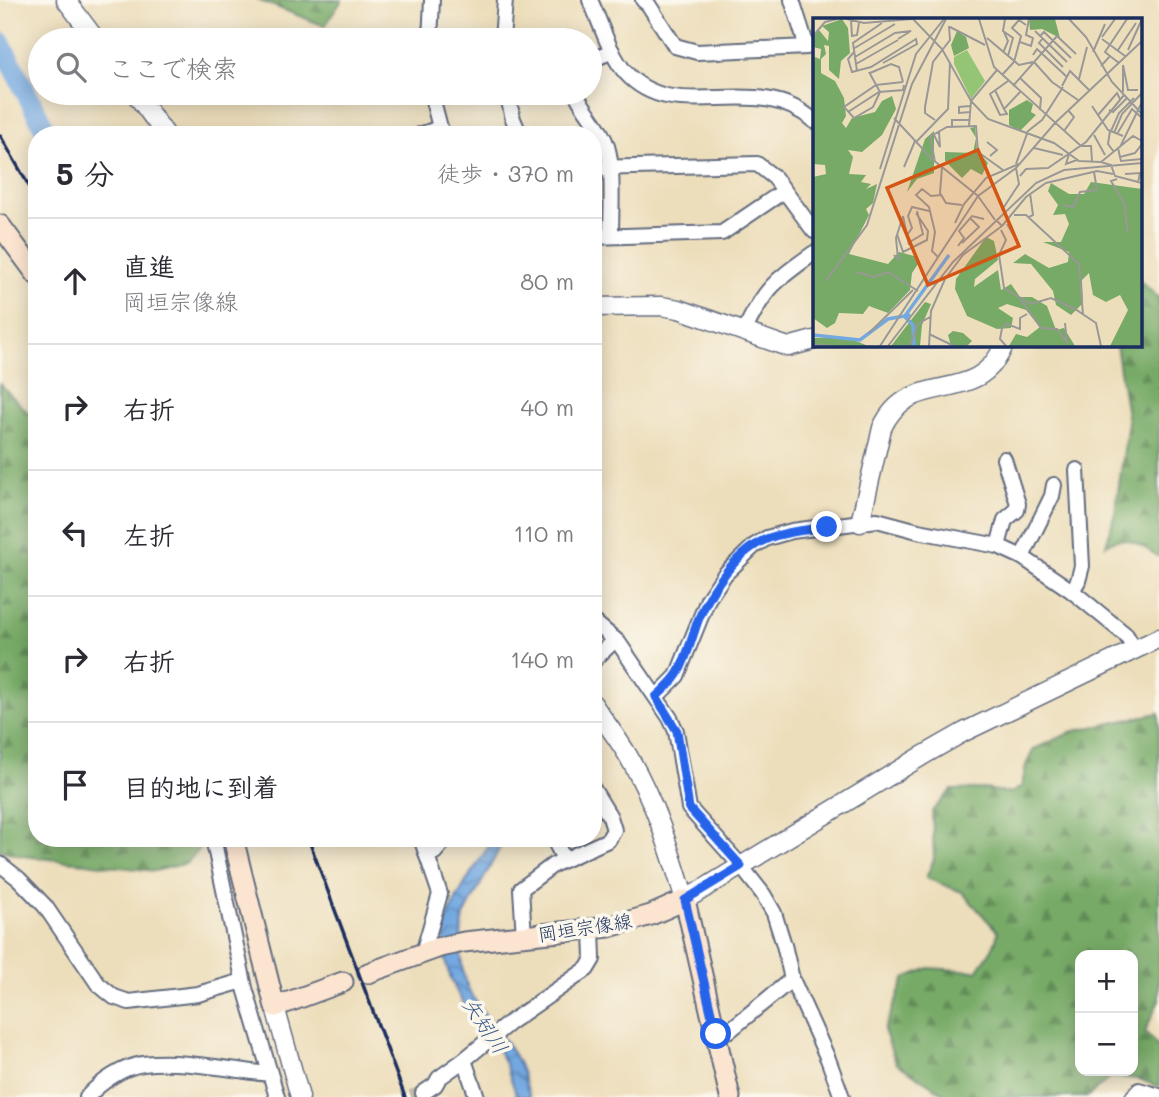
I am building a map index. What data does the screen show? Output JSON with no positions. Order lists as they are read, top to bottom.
{
  "streets": {
    "main road": ["岡垣宗像線"]
  },
  "water": ["矢矧川"],
  "page": {
    "search": "ここで検索",
    "heading": ["5 分", "徒歩 · 370 m"],
    "list": [
      ["直進", "岡垣宗像線", "80 m"],
      ["右折", "40 m"],
      ["左折", "110 m"],
      ["右折", "140 m"],
      "目的地に到着"
    ],
    "map_buttons": ["+", "−"]
  }
}
